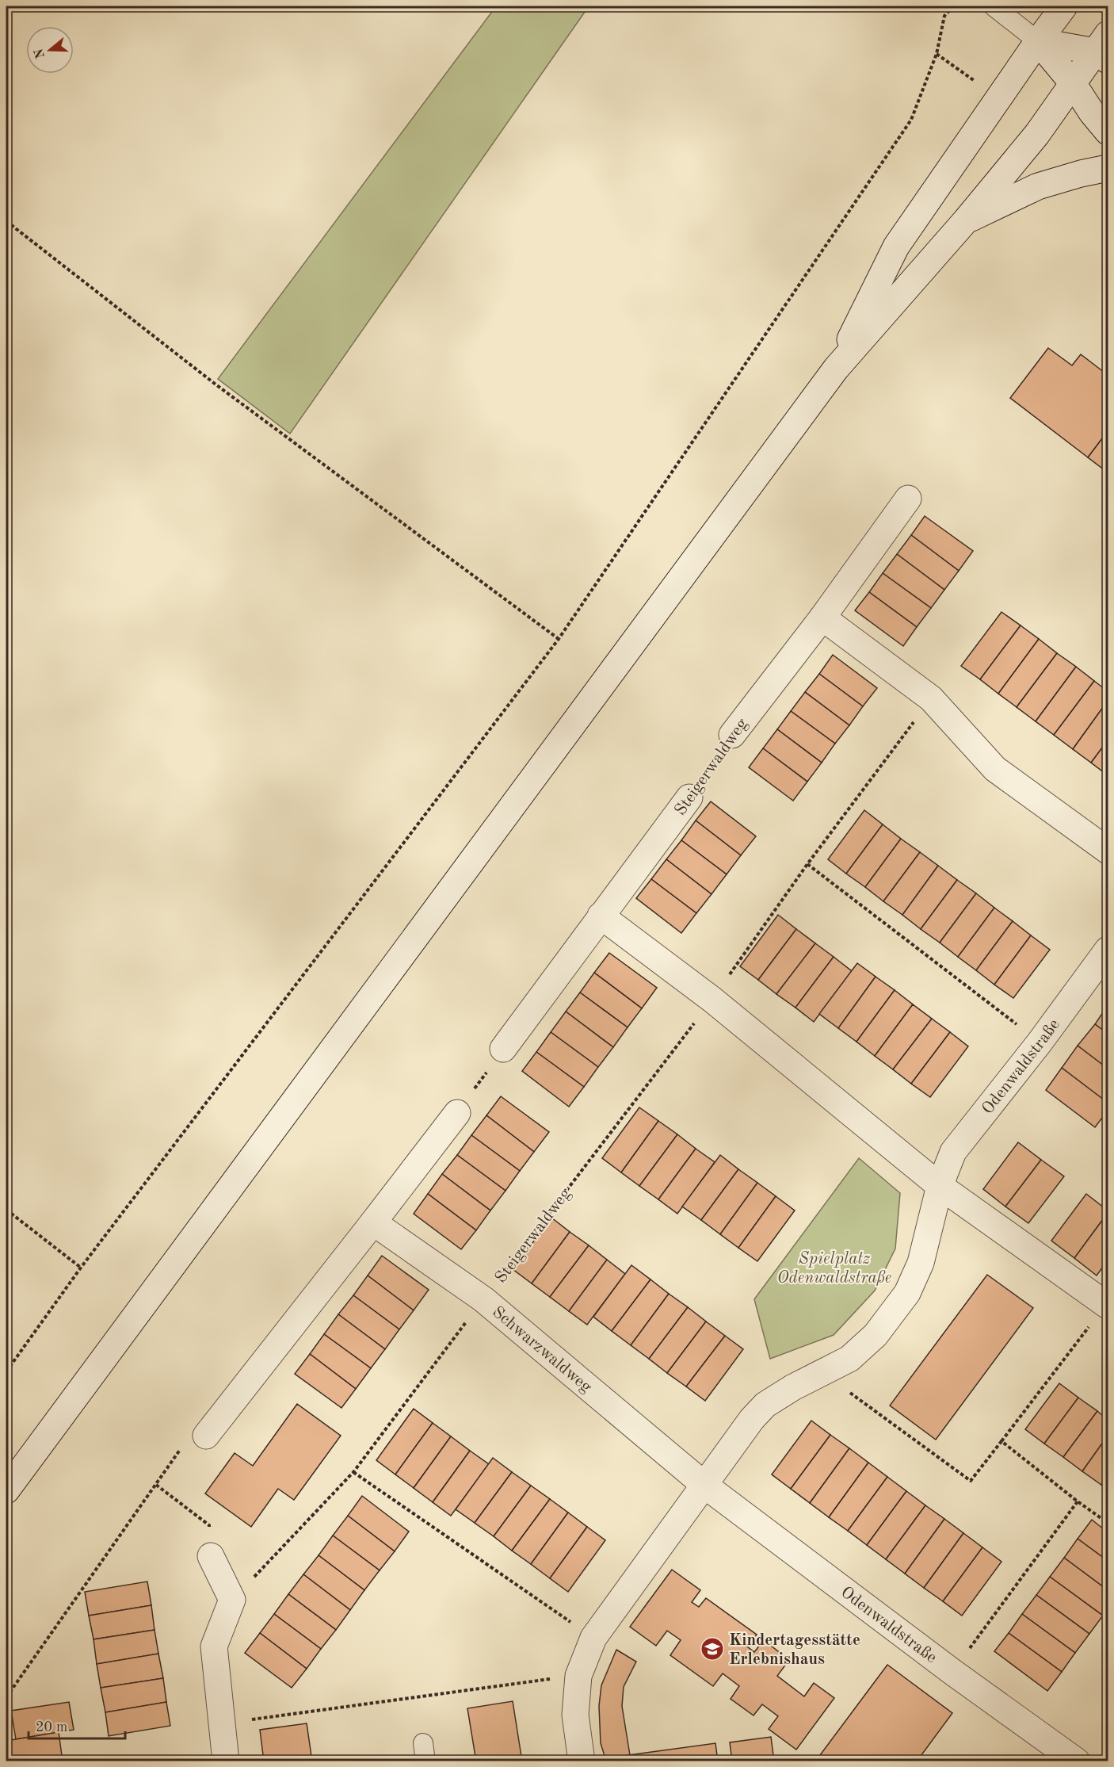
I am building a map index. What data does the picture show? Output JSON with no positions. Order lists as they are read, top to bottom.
{
  "streets": {
    "street": ["Steigerwaldweg", "Odenwaldstraße", "Schwarzwaldweg"]
  },
  "crossings": [
    ["Steigerwaldweg", "Schwarzwaldweg"],
    ["Odenwaldstraße", "Schwarzwaldweg"]
  ],
  "parks": ["Spielplatz Odenwaldstraße"],
  "places": {
    "school or university": ["Kindertagesstätte Erlebnishaus"]
  },
  "scale_bar": "20 m",
  "north": "left"
}
